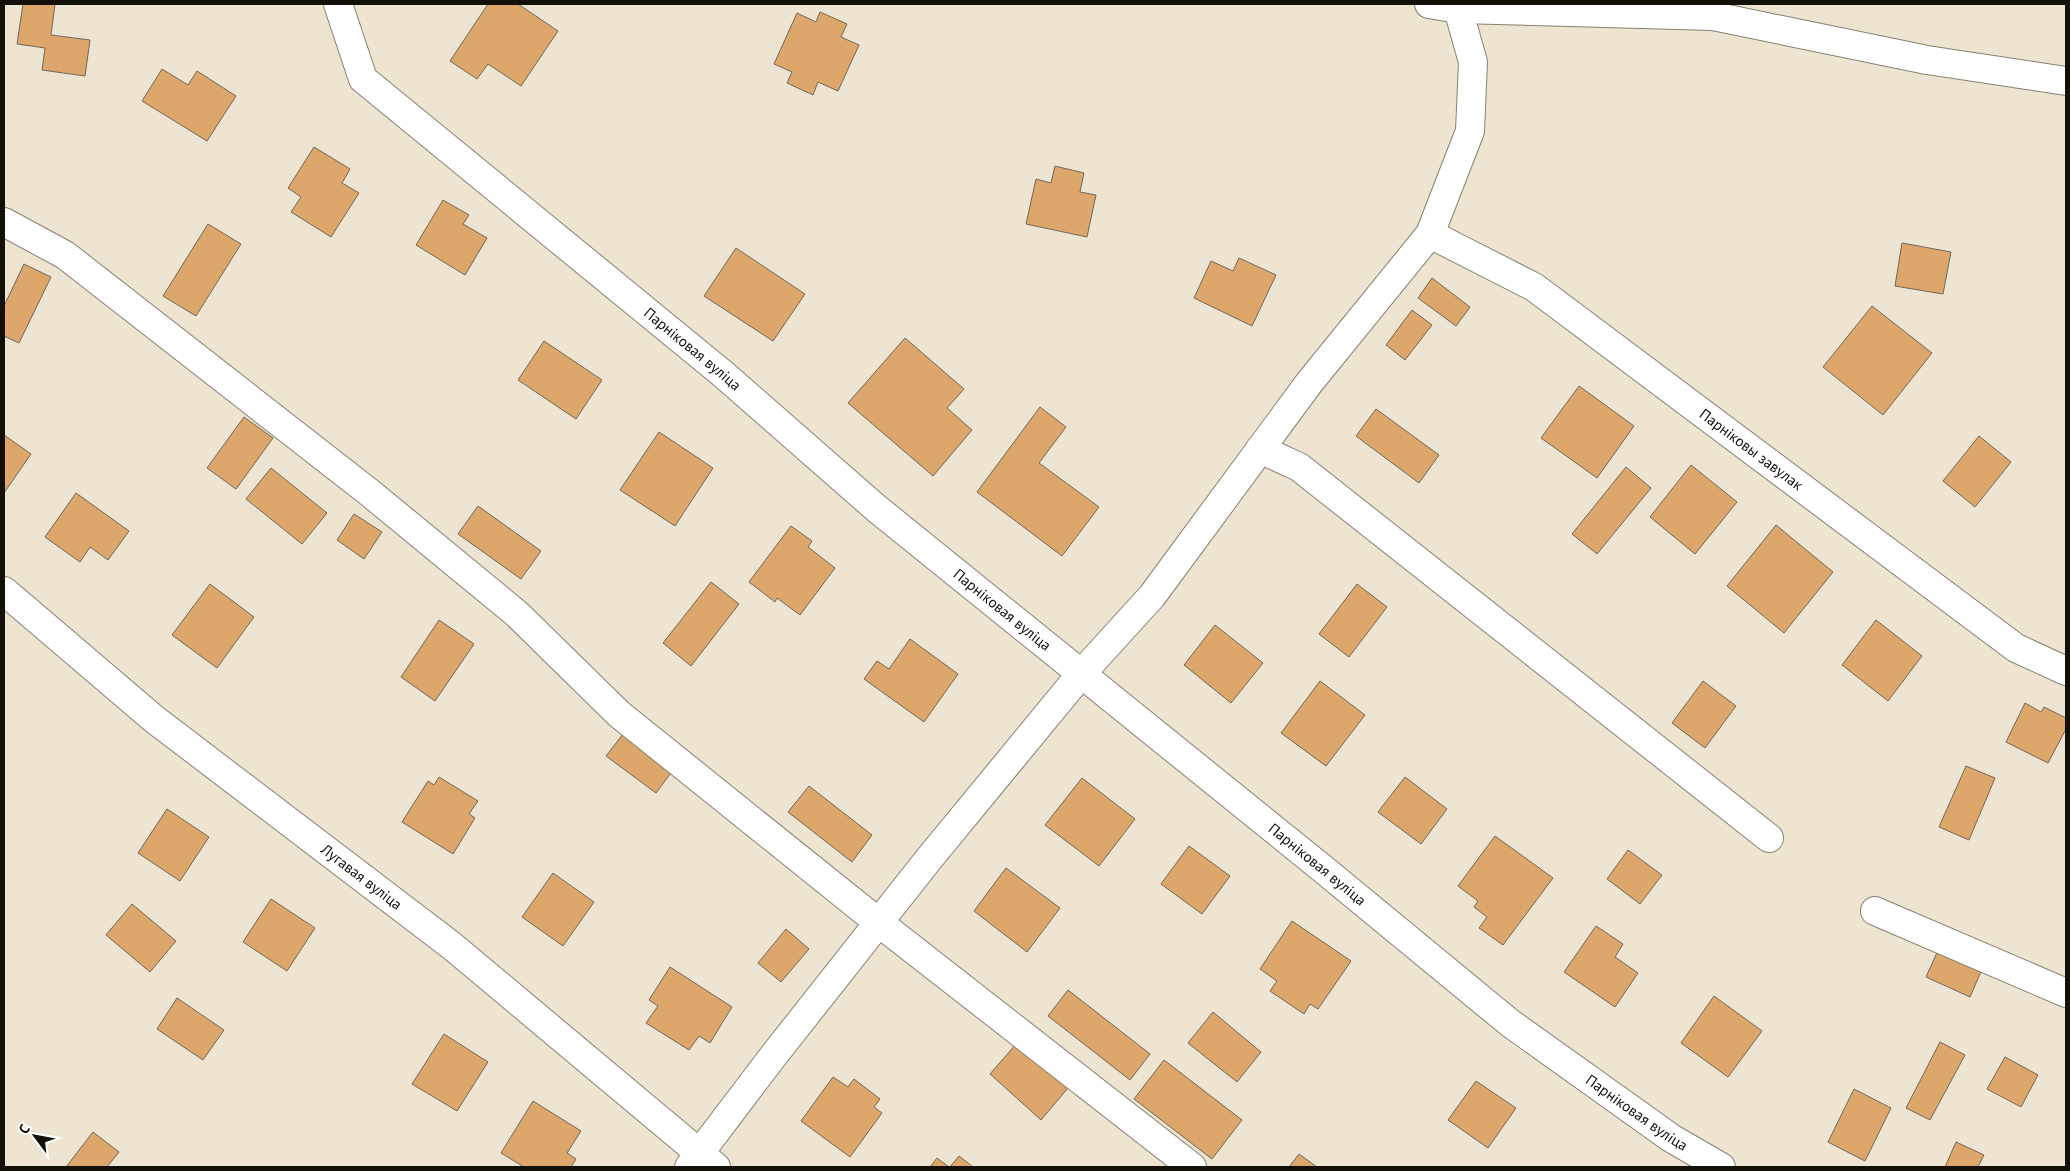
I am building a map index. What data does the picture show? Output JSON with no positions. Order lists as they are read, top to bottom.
{
  "streets": {
    "street": ["Парніковая вуліца", "Парніковы завулак", "Лугавая вуліца"]
  },
  "north": "top left"
}
